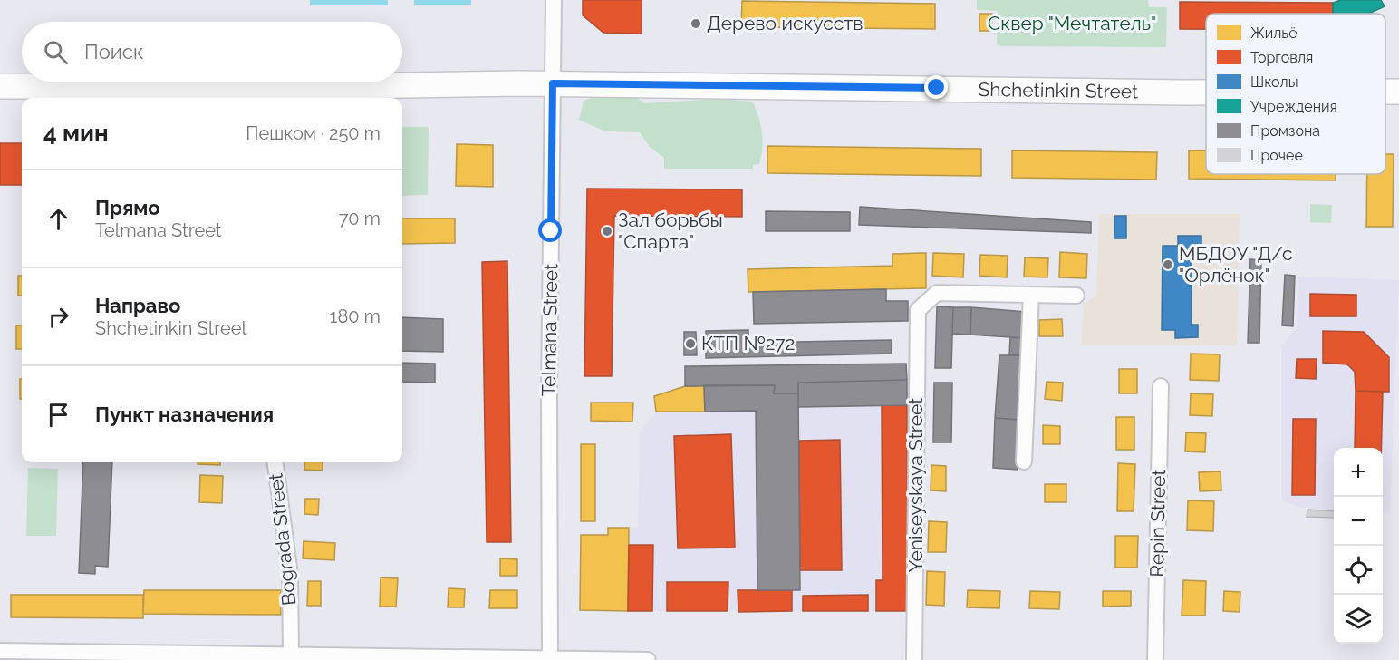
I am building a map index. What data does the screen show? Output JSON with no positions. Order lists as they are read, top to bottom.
{
  "streets": {
    "main road": ["Shchetinkin Street"],
    "street": [
      "Telmana Street",
      "Yeniseyskaya Street",
      "Repin Street",
      "Bograda Street"
    ]
  },
  "crossings": [
    ["Shchetinkin Street", "Telmana Street"]
  ],
  "parks": ["Сквер \"Мечтатель\""],
  "places": [
    "Дерево искусств",
    "Зал борьбы \"Спарта\"",
    "МБДОУ \"Д/с \"Орлёнок\"",
    "КТП №272"
  ],
  "legend": [
    "Жильё",
    "Торговля",
    "Школы",
    "Учреждения",
    "Промзона",
    "Прочее"
  ],
  "page": {
    "search": "Поиск",
    "heading": ["4 мин", "Пешком · 250 m"],
    "list": [
      ["Прямо", "Telmana Street", "70 m"],
      ["Направо", "Shchetinkin Street", "180 m"],
      "Пункт назначения"
    ],
    "map_buttons": ["+", "−"]
  }
}
